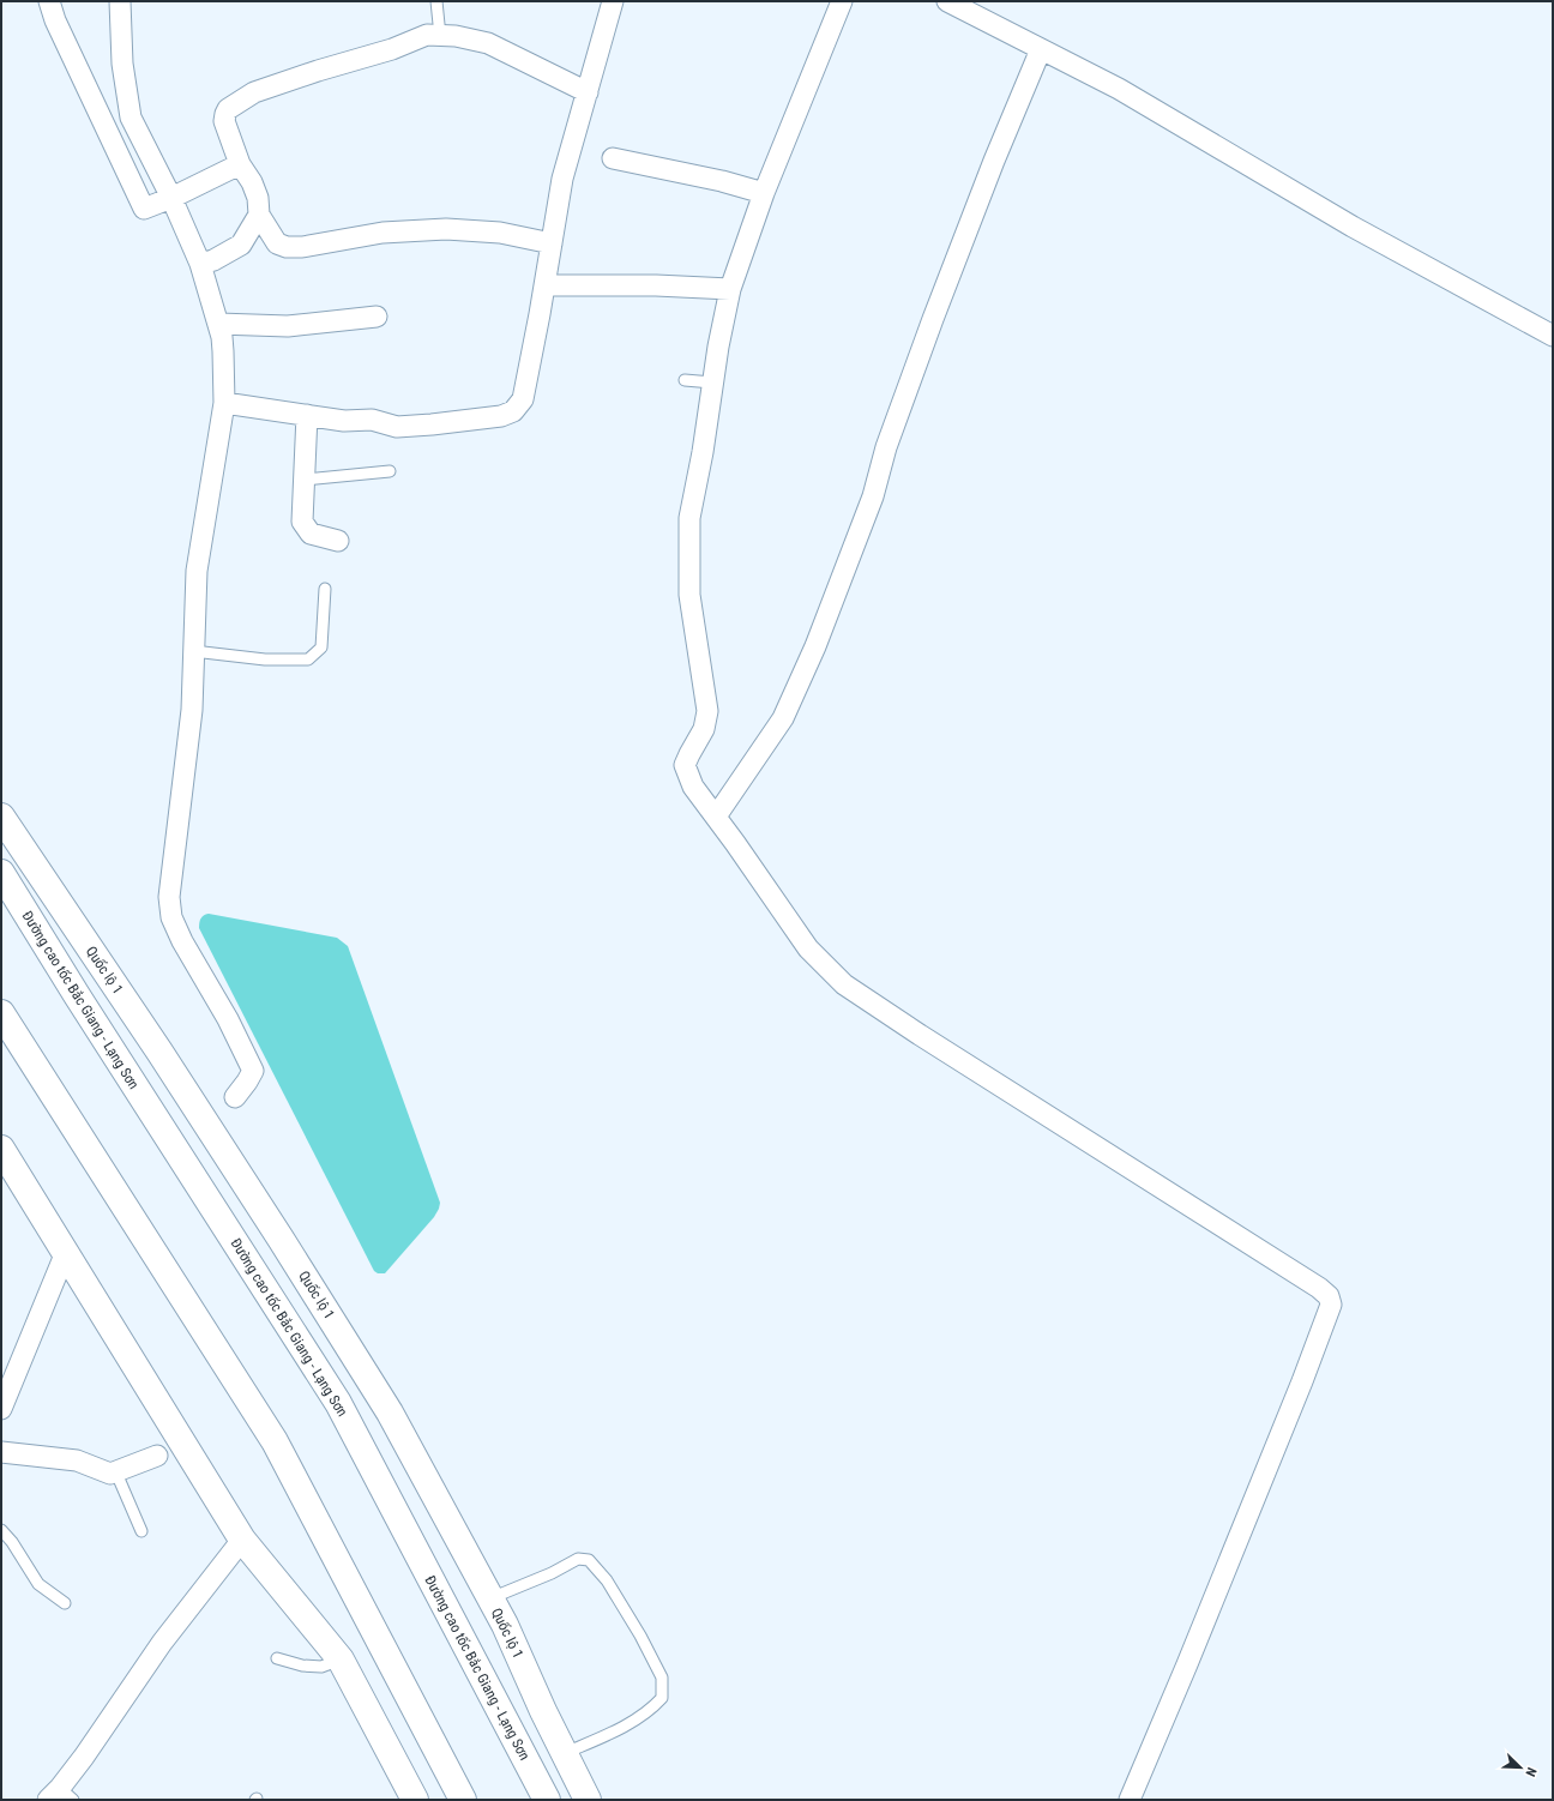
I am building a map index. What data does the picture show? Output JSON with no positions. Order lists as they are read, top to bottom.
{
  "streets": {
    "main road": ["Quốc lộ 1", "Đường cao tốc Bắc Giang - Lạng Sơn"]
  },
  "north": "bottom right"
}
